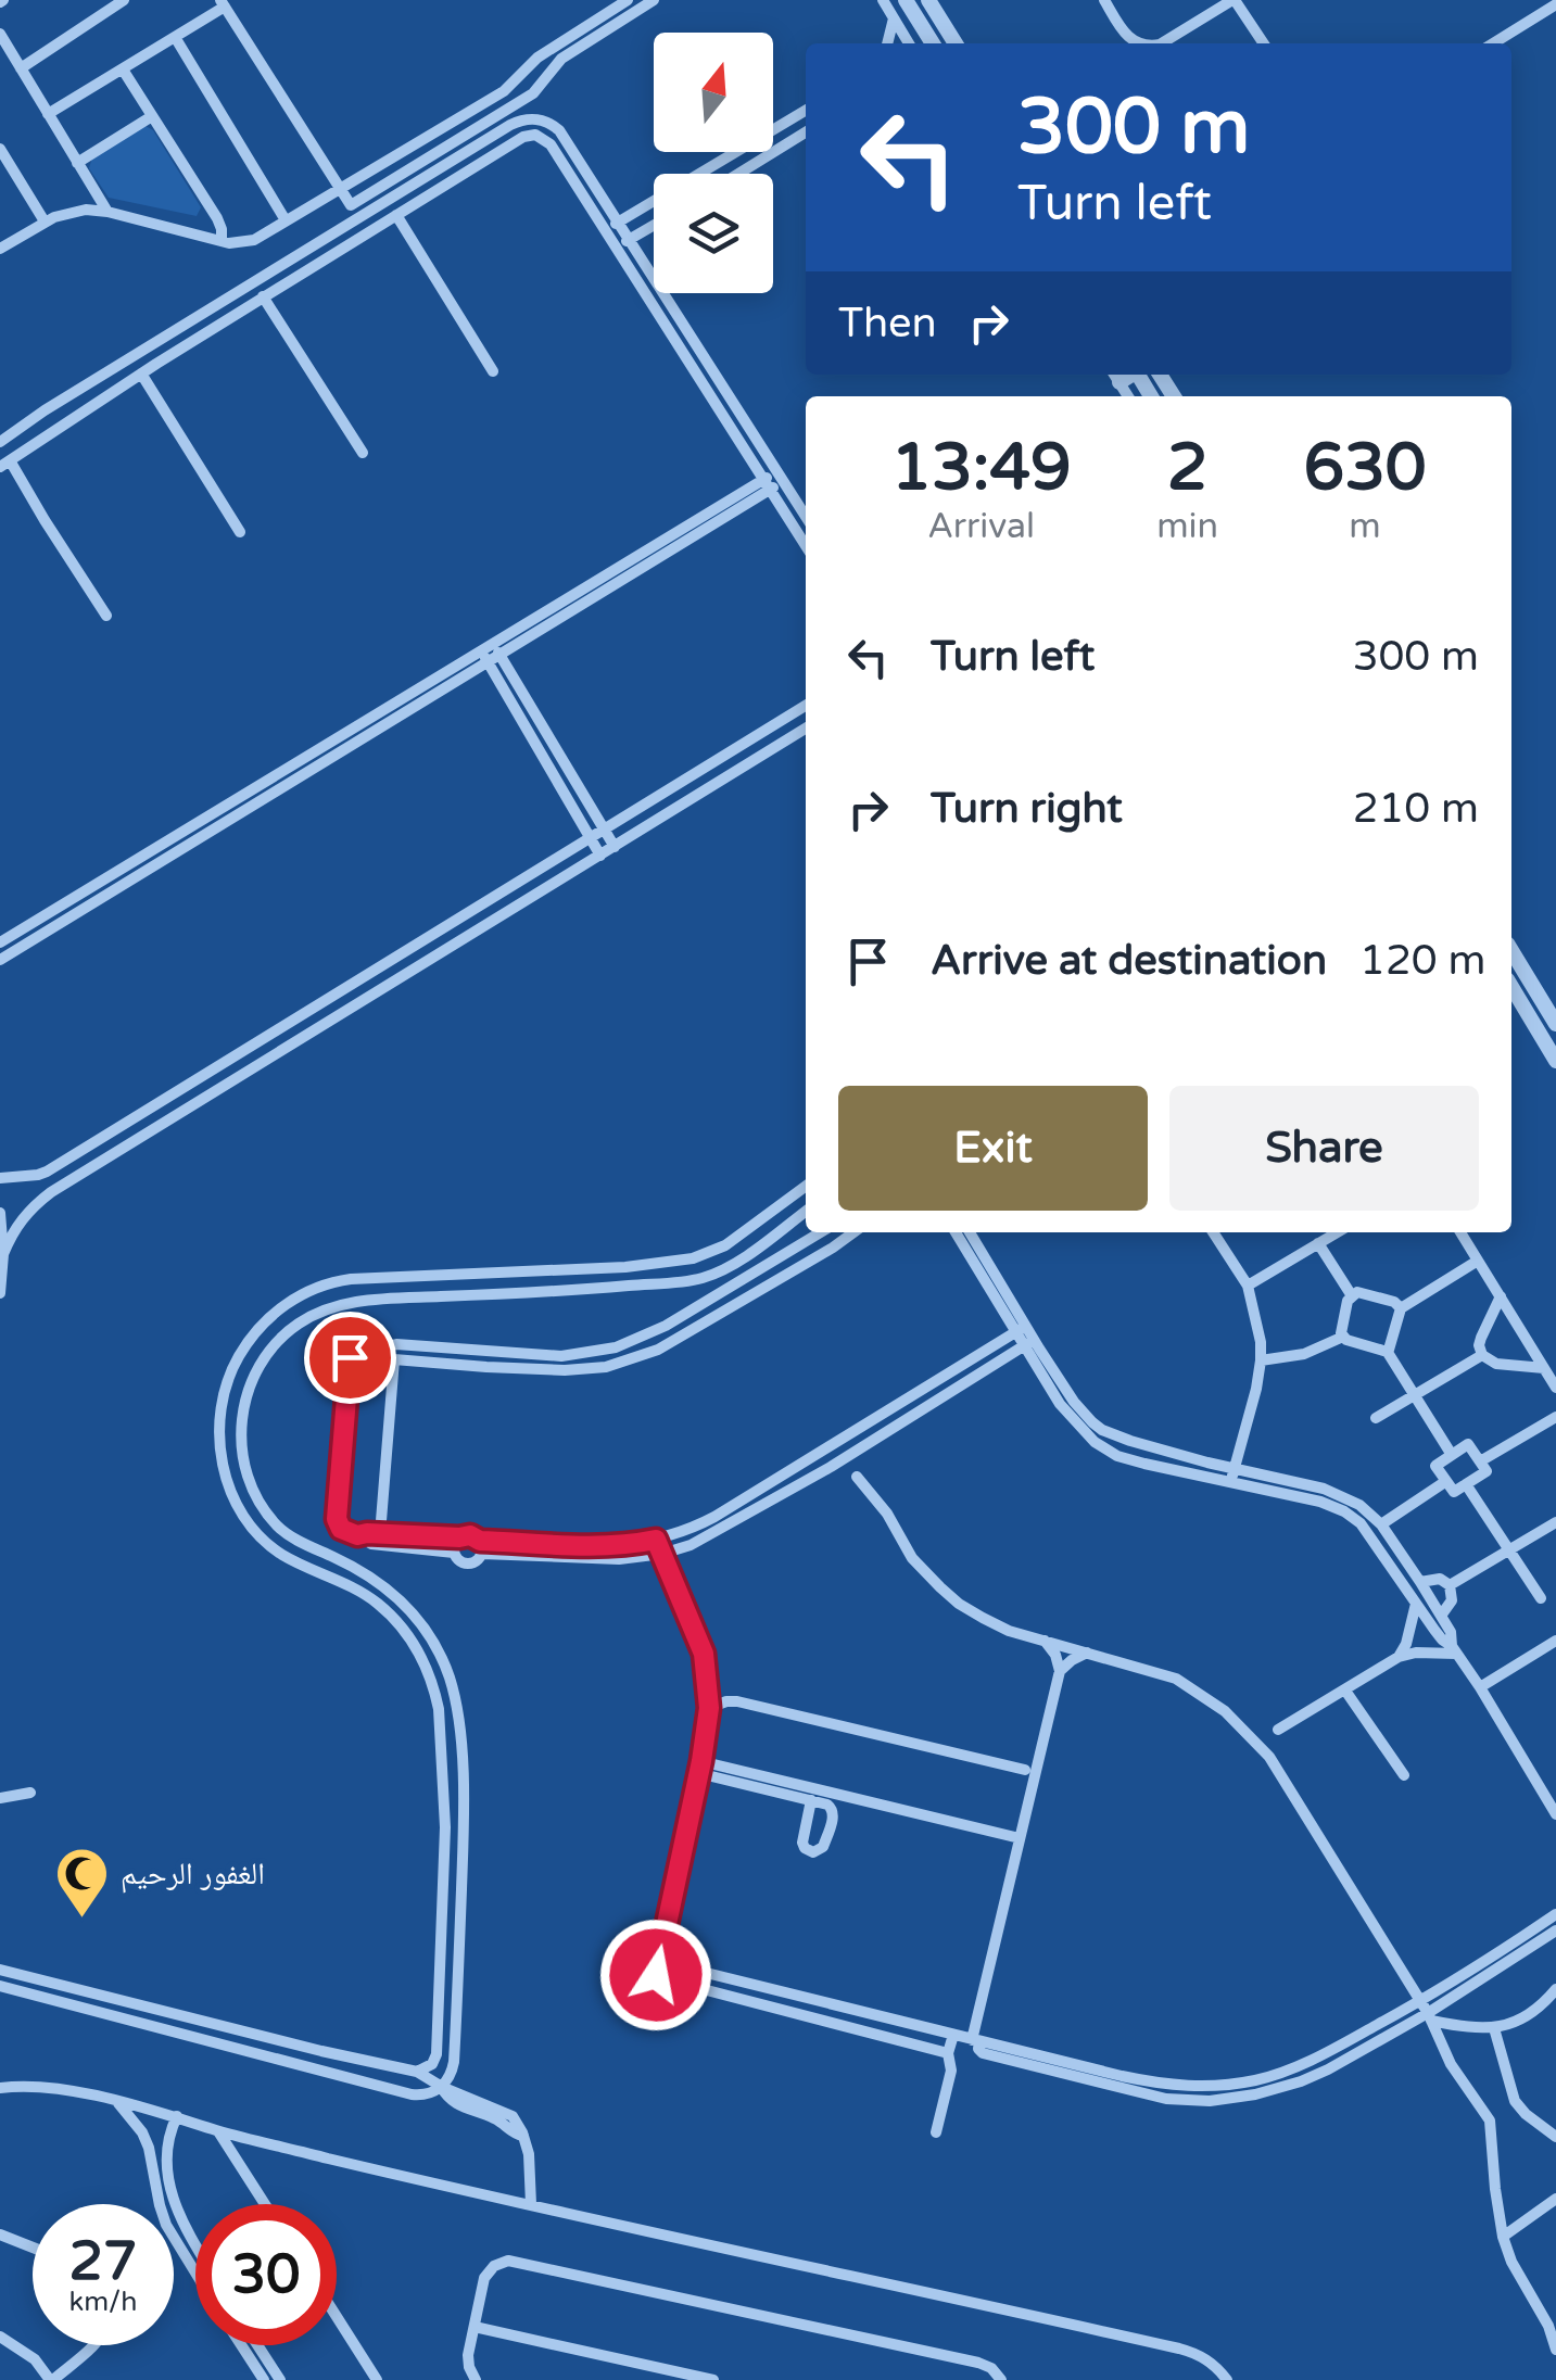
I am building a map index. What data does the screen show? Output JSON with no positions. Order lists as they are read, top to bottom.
{
  "places": {
    "mosque": ["الغفور الرحيم"]
  },
  "north": "top",
  "page": {
    "turn": ["300 m", "Turn left"],
    "then": "Then",
    "eta": [
      "13:49",
      "Arrival",
      "2",
      "min",
      "630",
      "m"
    ],
    "list": [
      {
        "name": "Turn left",
        "value": "300 m"
      },
      {
        "name": "Turn right",
        "value": "210 m"
      },
      {
        "name": "Arrive at destination",
        "value": "120 m"
      }
    ],
    "buttons": ["Exit", "Share"],
    "speed": "27 km/h",
    "limit": "30"
  }
}
